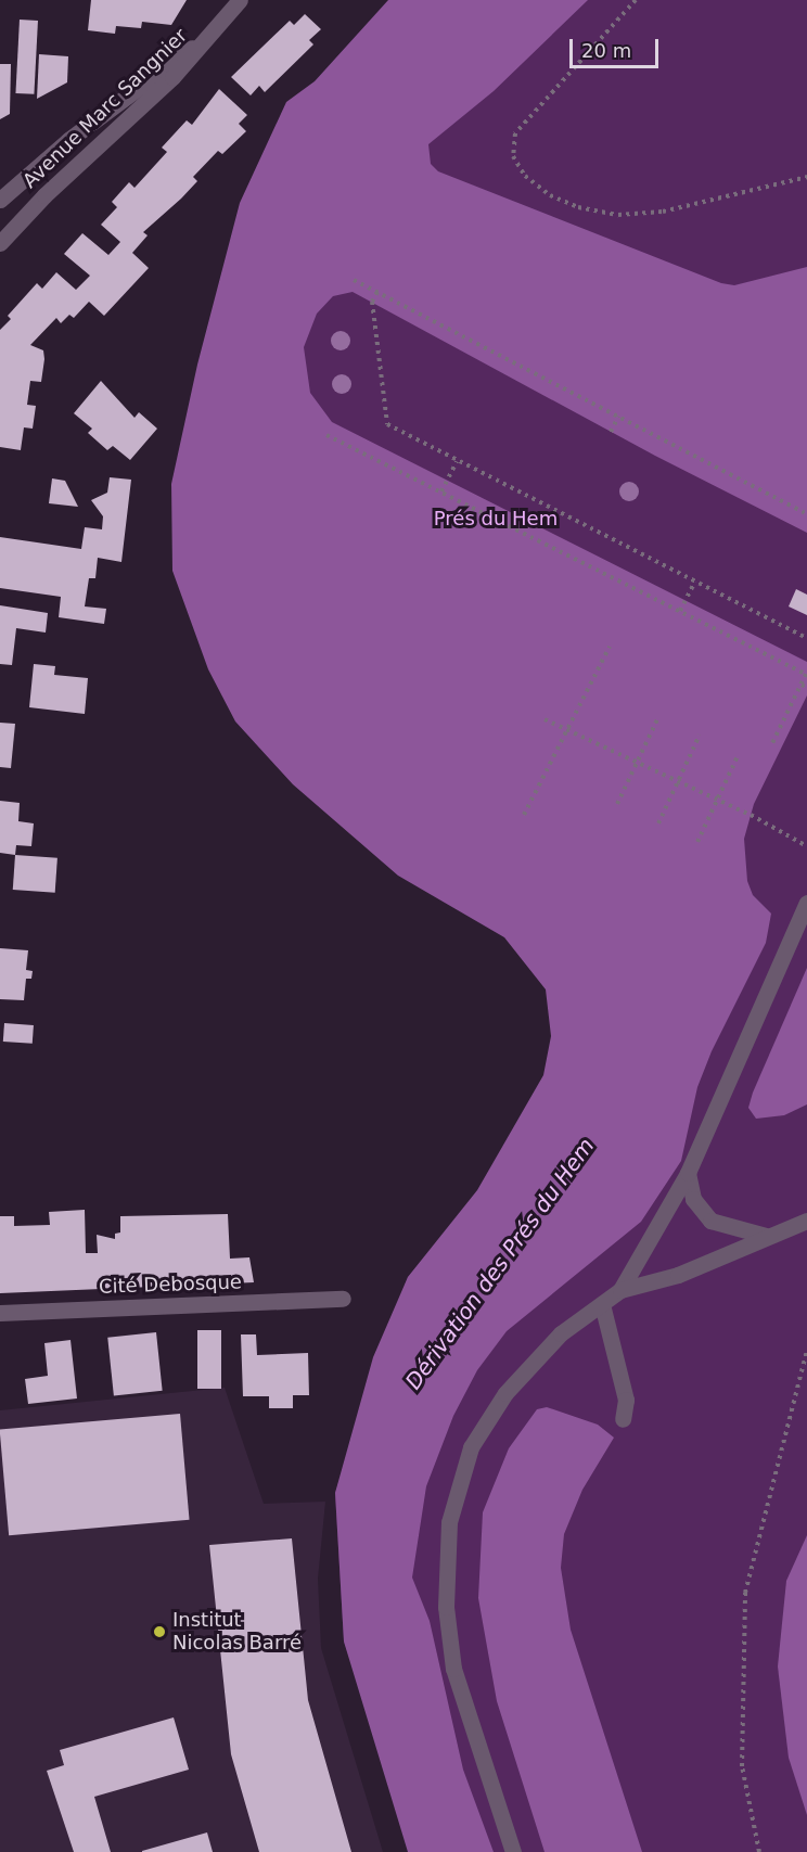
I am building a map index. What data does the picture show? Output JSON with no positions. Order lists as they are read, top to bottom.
{
  "streets": {
    "street": ["Avenue Marc Sangnier", "Cité Debosque"]
  },
  "water": ["Dérivation des Prés du Hem"],
  "parks": ["Prés du Hem"],
  "places": ["Institut Nicolas Barré"],
  "scale_bar": "20 m"
}
